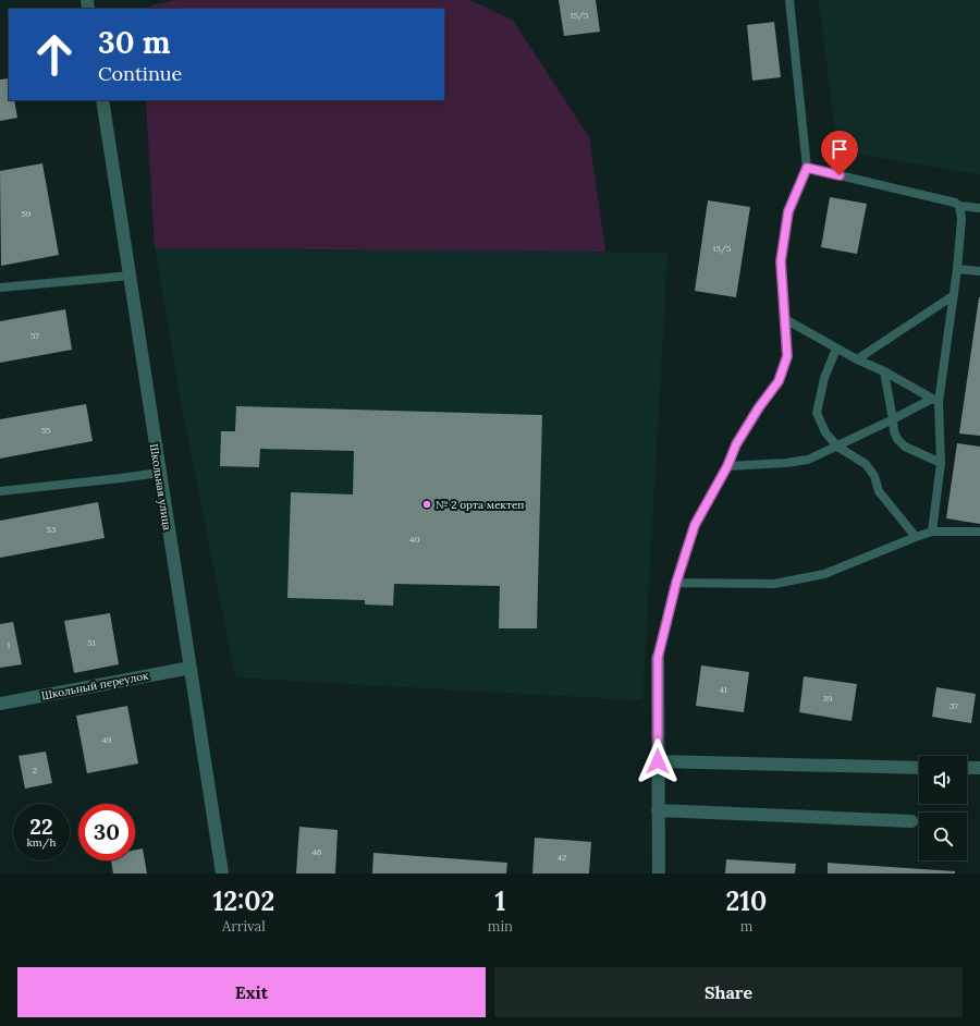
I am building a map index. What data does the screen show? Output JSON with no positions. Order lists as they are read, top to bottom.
{
  "streets": {
    "street": ["Школьная улица", "Школьный переулок"]
  },
  "crossings": [
    ["Школьная улица", "Школьный переулок"]
  ],
  "places": ["№ 2 орта мектеп"],
  "house_numbers": [
    "15/5",
    "59",
    "15/5",
    "57",
    "55",
    "53",
    "40",
    "51",
    "1",
    "41",
    "39",
    "37",
    "49",
    "2",
    "46",
    "42"
  ],
  "page": {
    "turn": ["30 m", "Continue"],
    "speed": "22 km/h",
    "limit": "30",
    "eta": [
      "12:02",
      "Arrival",
      "1",
      "min",
      "210",
      "m"
    ],
    "buttons": ["Exit", "Share"]
  }
}
